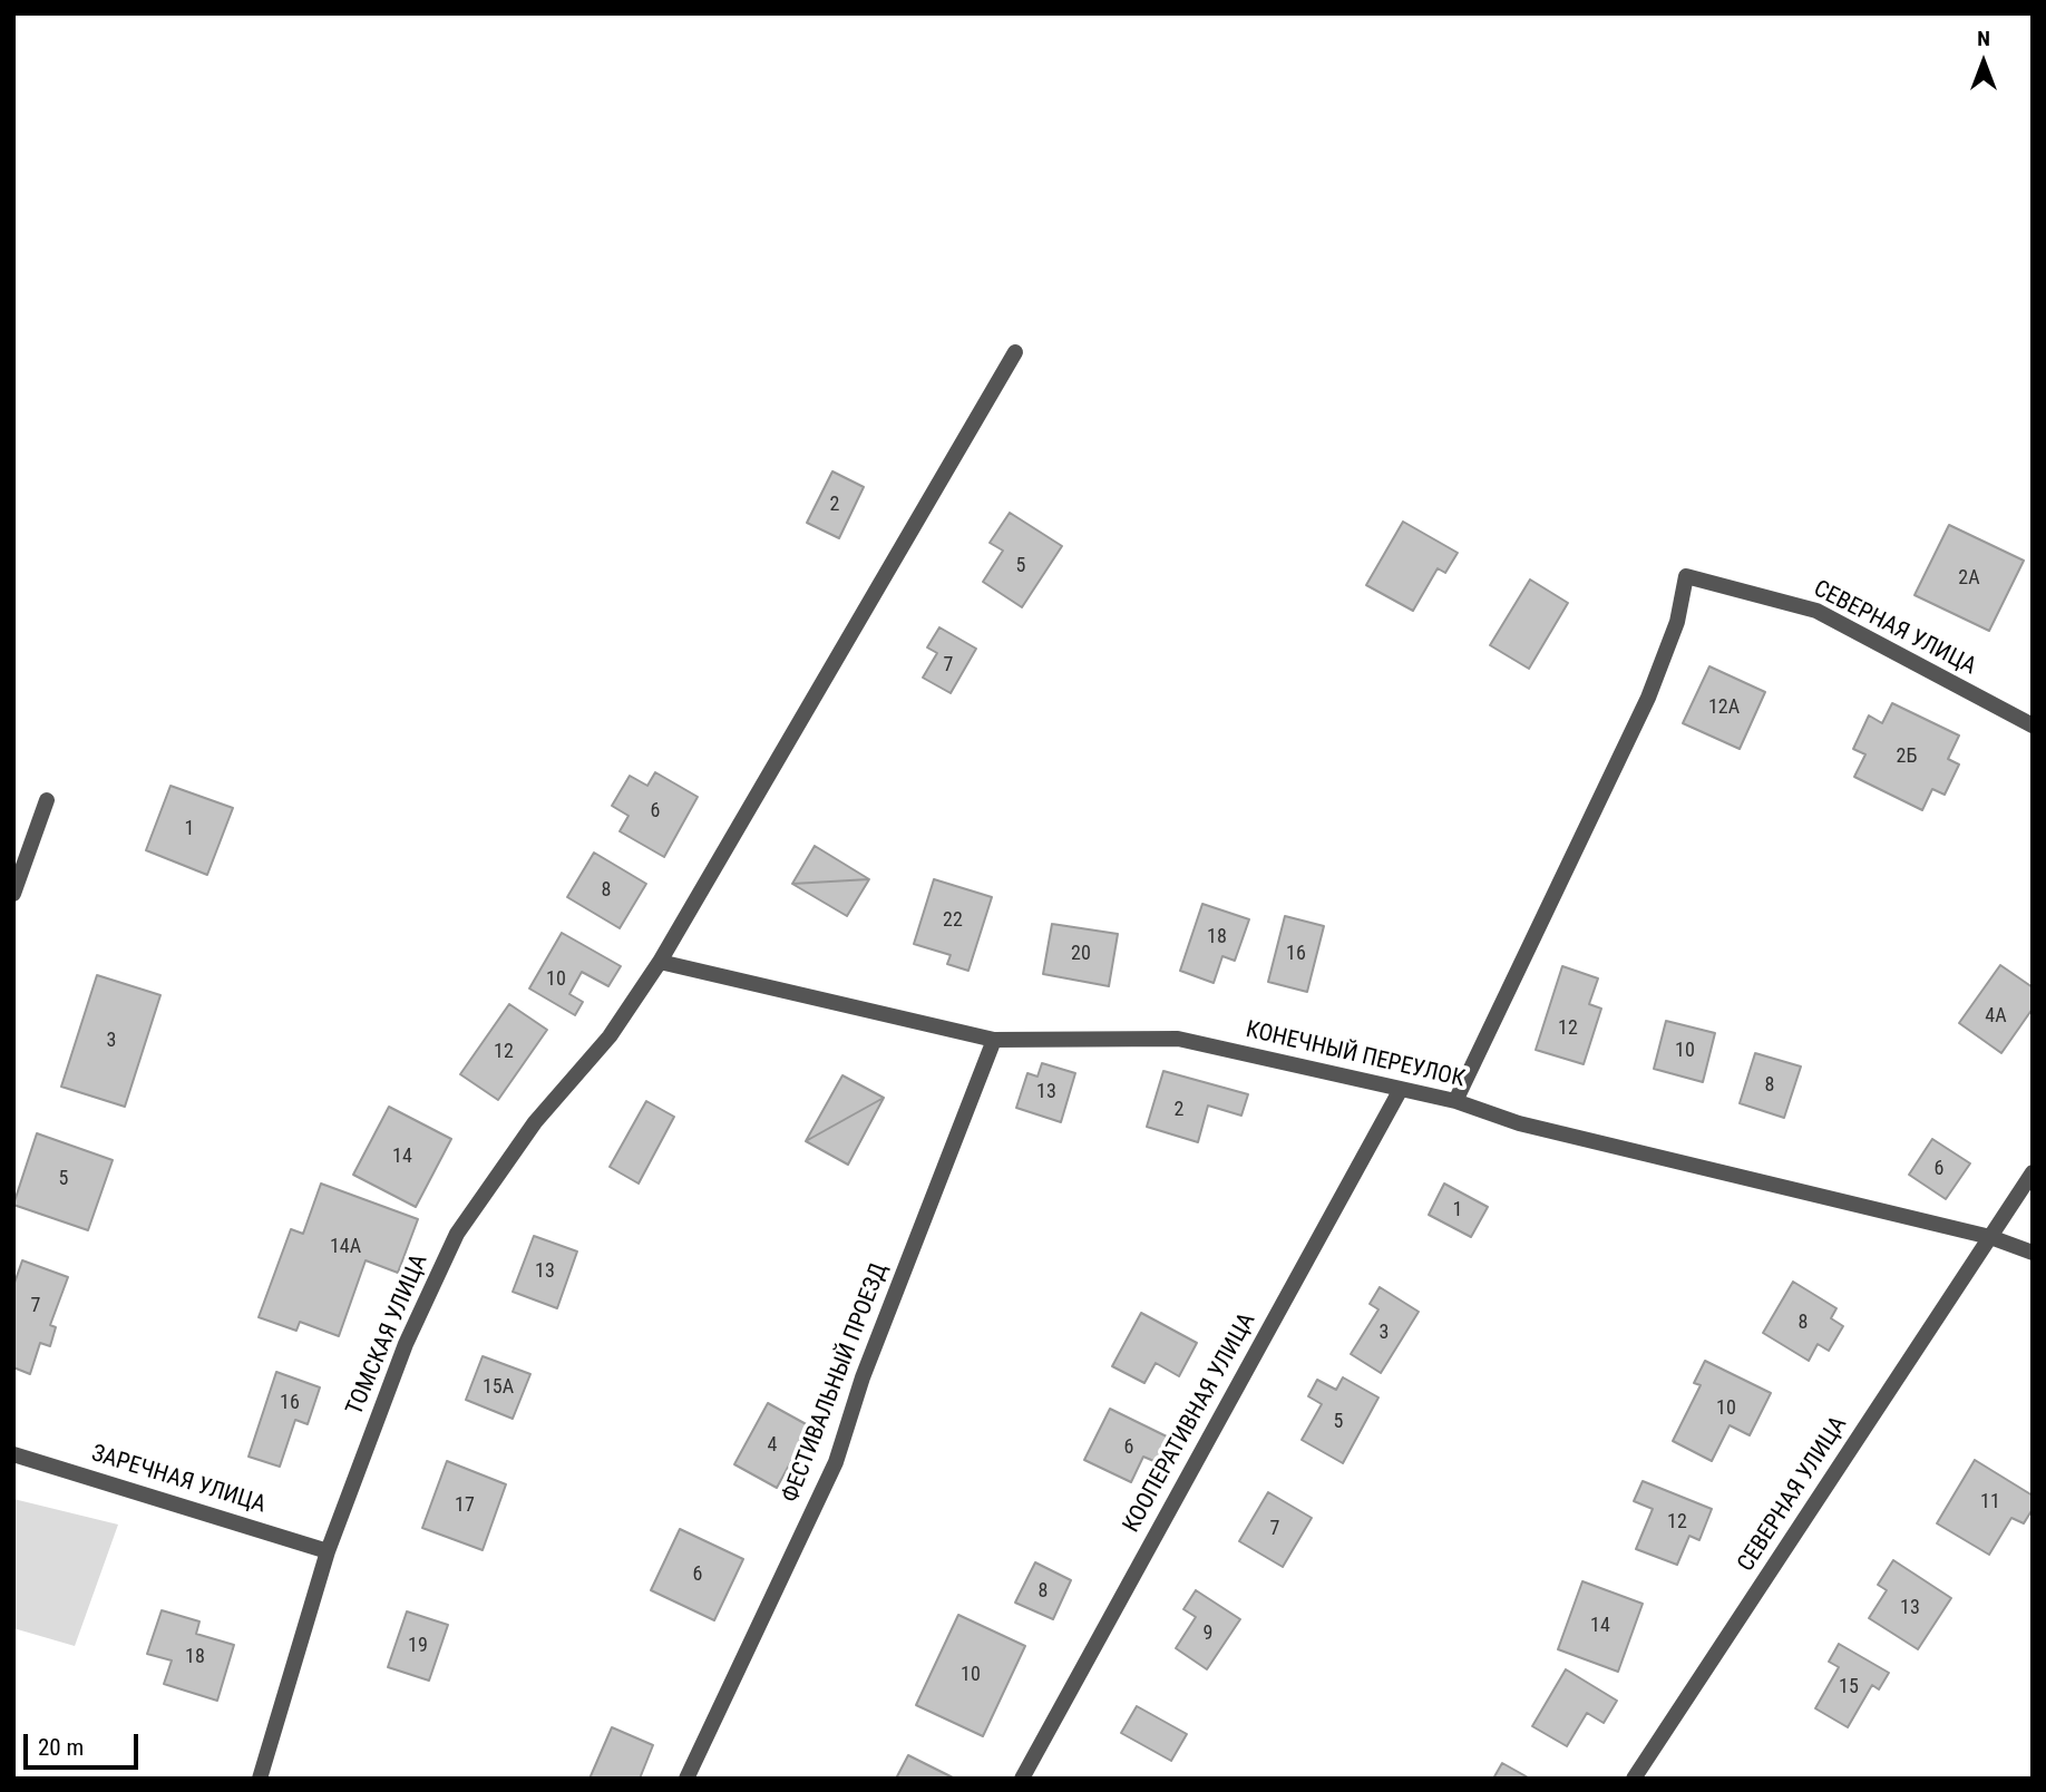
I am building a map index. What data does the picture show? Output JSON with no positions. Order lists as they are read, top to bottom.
{
  "streets": {
    "street": [
      "СЕВЕРНАЯ УЛИЦА",
      "КОНЕЧНЫЙ ПЕРЕУЛОК",
      "ТОМСКАЯ УЛИЦА",
      "ФЕСТИВАЛЬНЫЙ ПРОЕЗД",
      "КООПЕРАТИВНАЯ УЛИЦА",
      "ЗАРЕЧНАЯ УЛИЦА"
    ]
  },
  "crossings": [
    ["СЕВЕРНАЯ УЛИЦА", "КОНЕЧНЫЙ ПЕРЕУЛОК"],
    ["КОНЕЧНЫЙ ПЕРЕУЛОК", "ТОМСКАЯ УЛИЦА"],
    ["КОНЕЧНЫЙ ПЕРЕУЛОК", "ФЕСТИВАЛЬНЫЙ ПРОЕЗД"],
    ["КОНЕЧНЫЙ ПЕРЕУЛОК", "КООПЕРАТИВНАЯ УЛИЦА"],
    ["ТОМСКАЯ УЛИЦА", "ЗАРЕЧНАЯ УЛИЦА"]
  ],
  "house_numbers": [
    "2",
    "5",
    "2А",
    "7",
    "12А",
    "2Б",
    "6",
    "1",
    "8",
    "22",
    "18",
    "20",
    "16",
    "10",
    "4А",
    "12",
    "3",
    "10",
    "12",
    "8",
    "13",
    "2",
    "14",
    "6",
    "5",
    "1",
    "14А",
    "13",
    "7",
    "8",
    "3",
    "15А",
    "16",
    "10",
    "5",
    "4",
    "6",
    "11",
    "17",
    "12",
    "7",
    "6",
    "8",
    "13",
    "14",
    "9",
    "19",
    "18",
    "10",
    "15"
  ],
  "scale_bar": "20 m",
  "north": "top"
}
